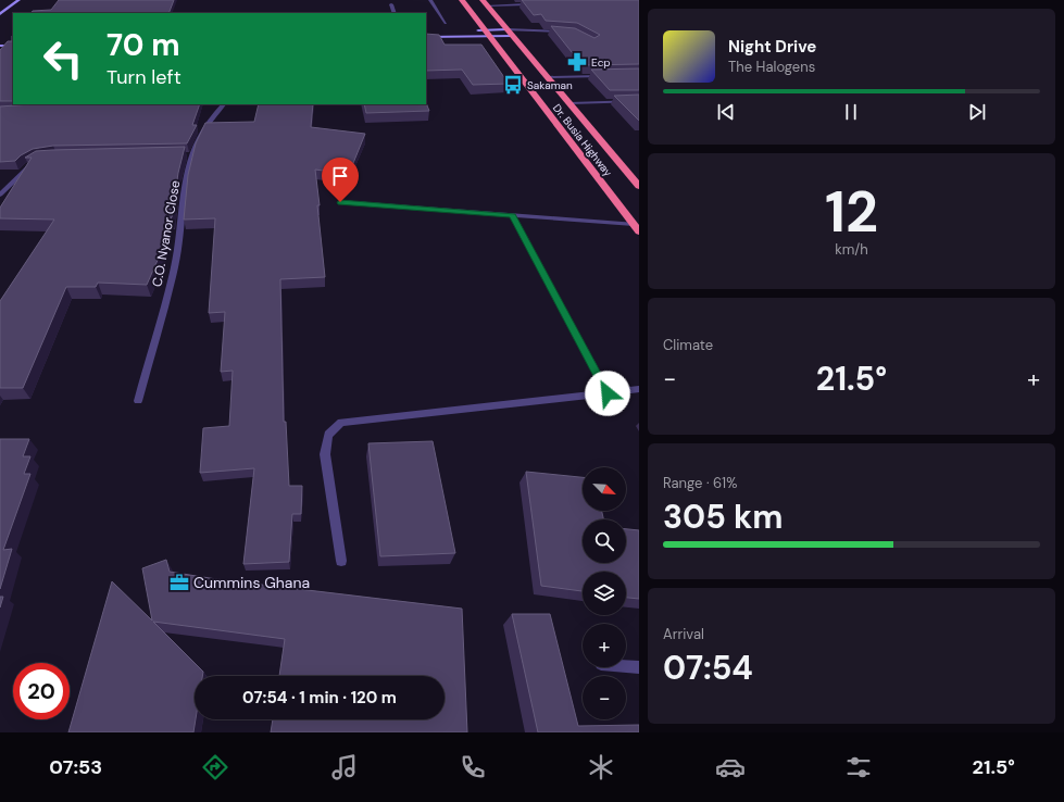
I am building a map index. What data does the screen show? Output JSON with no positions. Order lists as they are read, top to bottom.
{
  "streets": {
    "highway": ["Dr. Busia Highway"],
    "street": ["C.O. Nyanor Close"]
  },
  "places": {
    "pharmacy": ["Ecp"],
    "bus stop": ["Sakaman"],
    "office": ["Cummins Ghana"]
  },
  "north": "bottom right",
  "page": {
    "turn": ["70 m", "Turn left"],
    "song": ["Night Drive", "The Halogens"],
    "tile": [
      ["12", "km/h"],
      "Climate",
      ["Range · 61%", "305 km"],
      ["Arrival", "07:54"]
    ],
    "heat": ["−", "21.5°", "+"],
    "map_buttons": ["+", "−"],
    "limit": "20",
    "trip": "07:54 · 1 min · 120 m",
    "tabs": ["07:53", "21.5°"]
  }
}
